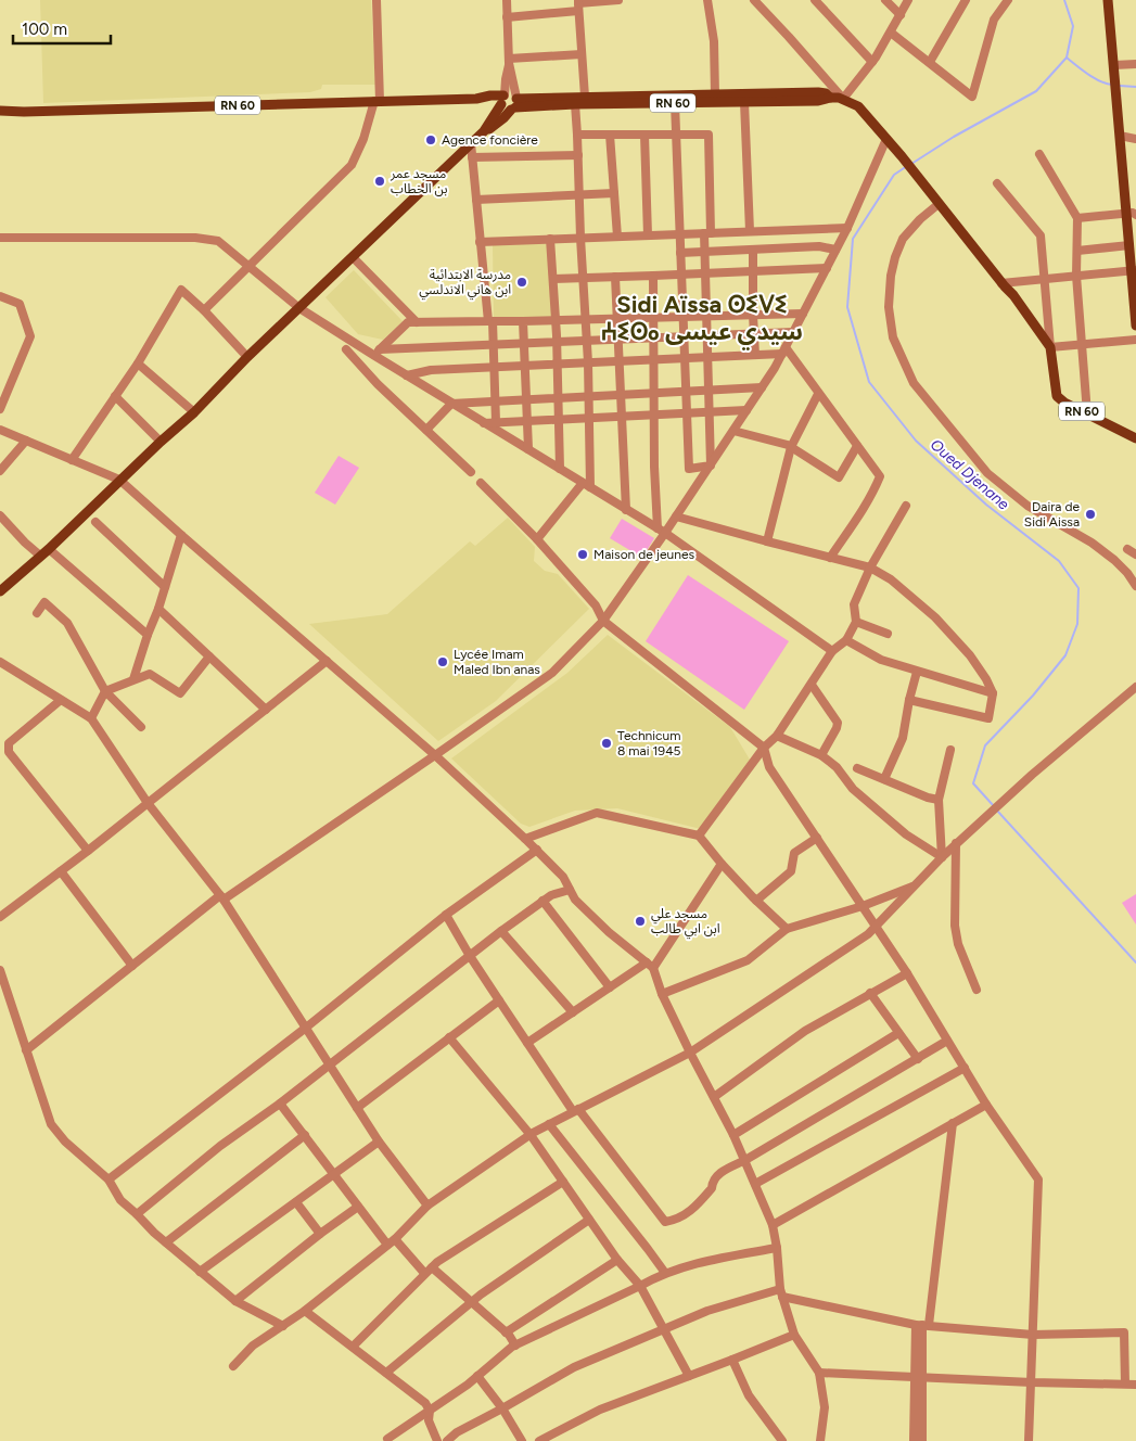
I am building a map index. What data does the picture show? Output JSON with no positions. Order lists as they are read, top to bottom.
{
  "streets": {
    "main road": ["RN 60"]
  },
  "districts": ["Sidi Aïssa ⵙⵉⴸⵉ ⵄⵉⵙⴰ سيدي عيسى"],
  "water": ["Oued Djenane"],
  "places": [
    "Agence foncière",
    "مسجد عمر بن الخطاب",
    "مدرسة الابتدائية ابن هاني الاندلسي",
    "Daira de Sidi Aissa",
    "Maison de jeunes",
    "Lycée Imam Maled Ibn anas",
    "Technicum 8 mai 1945",
    "مسجد علي ابن ابي طالب"
  ],
  "scale_bar": "100 m"
}
